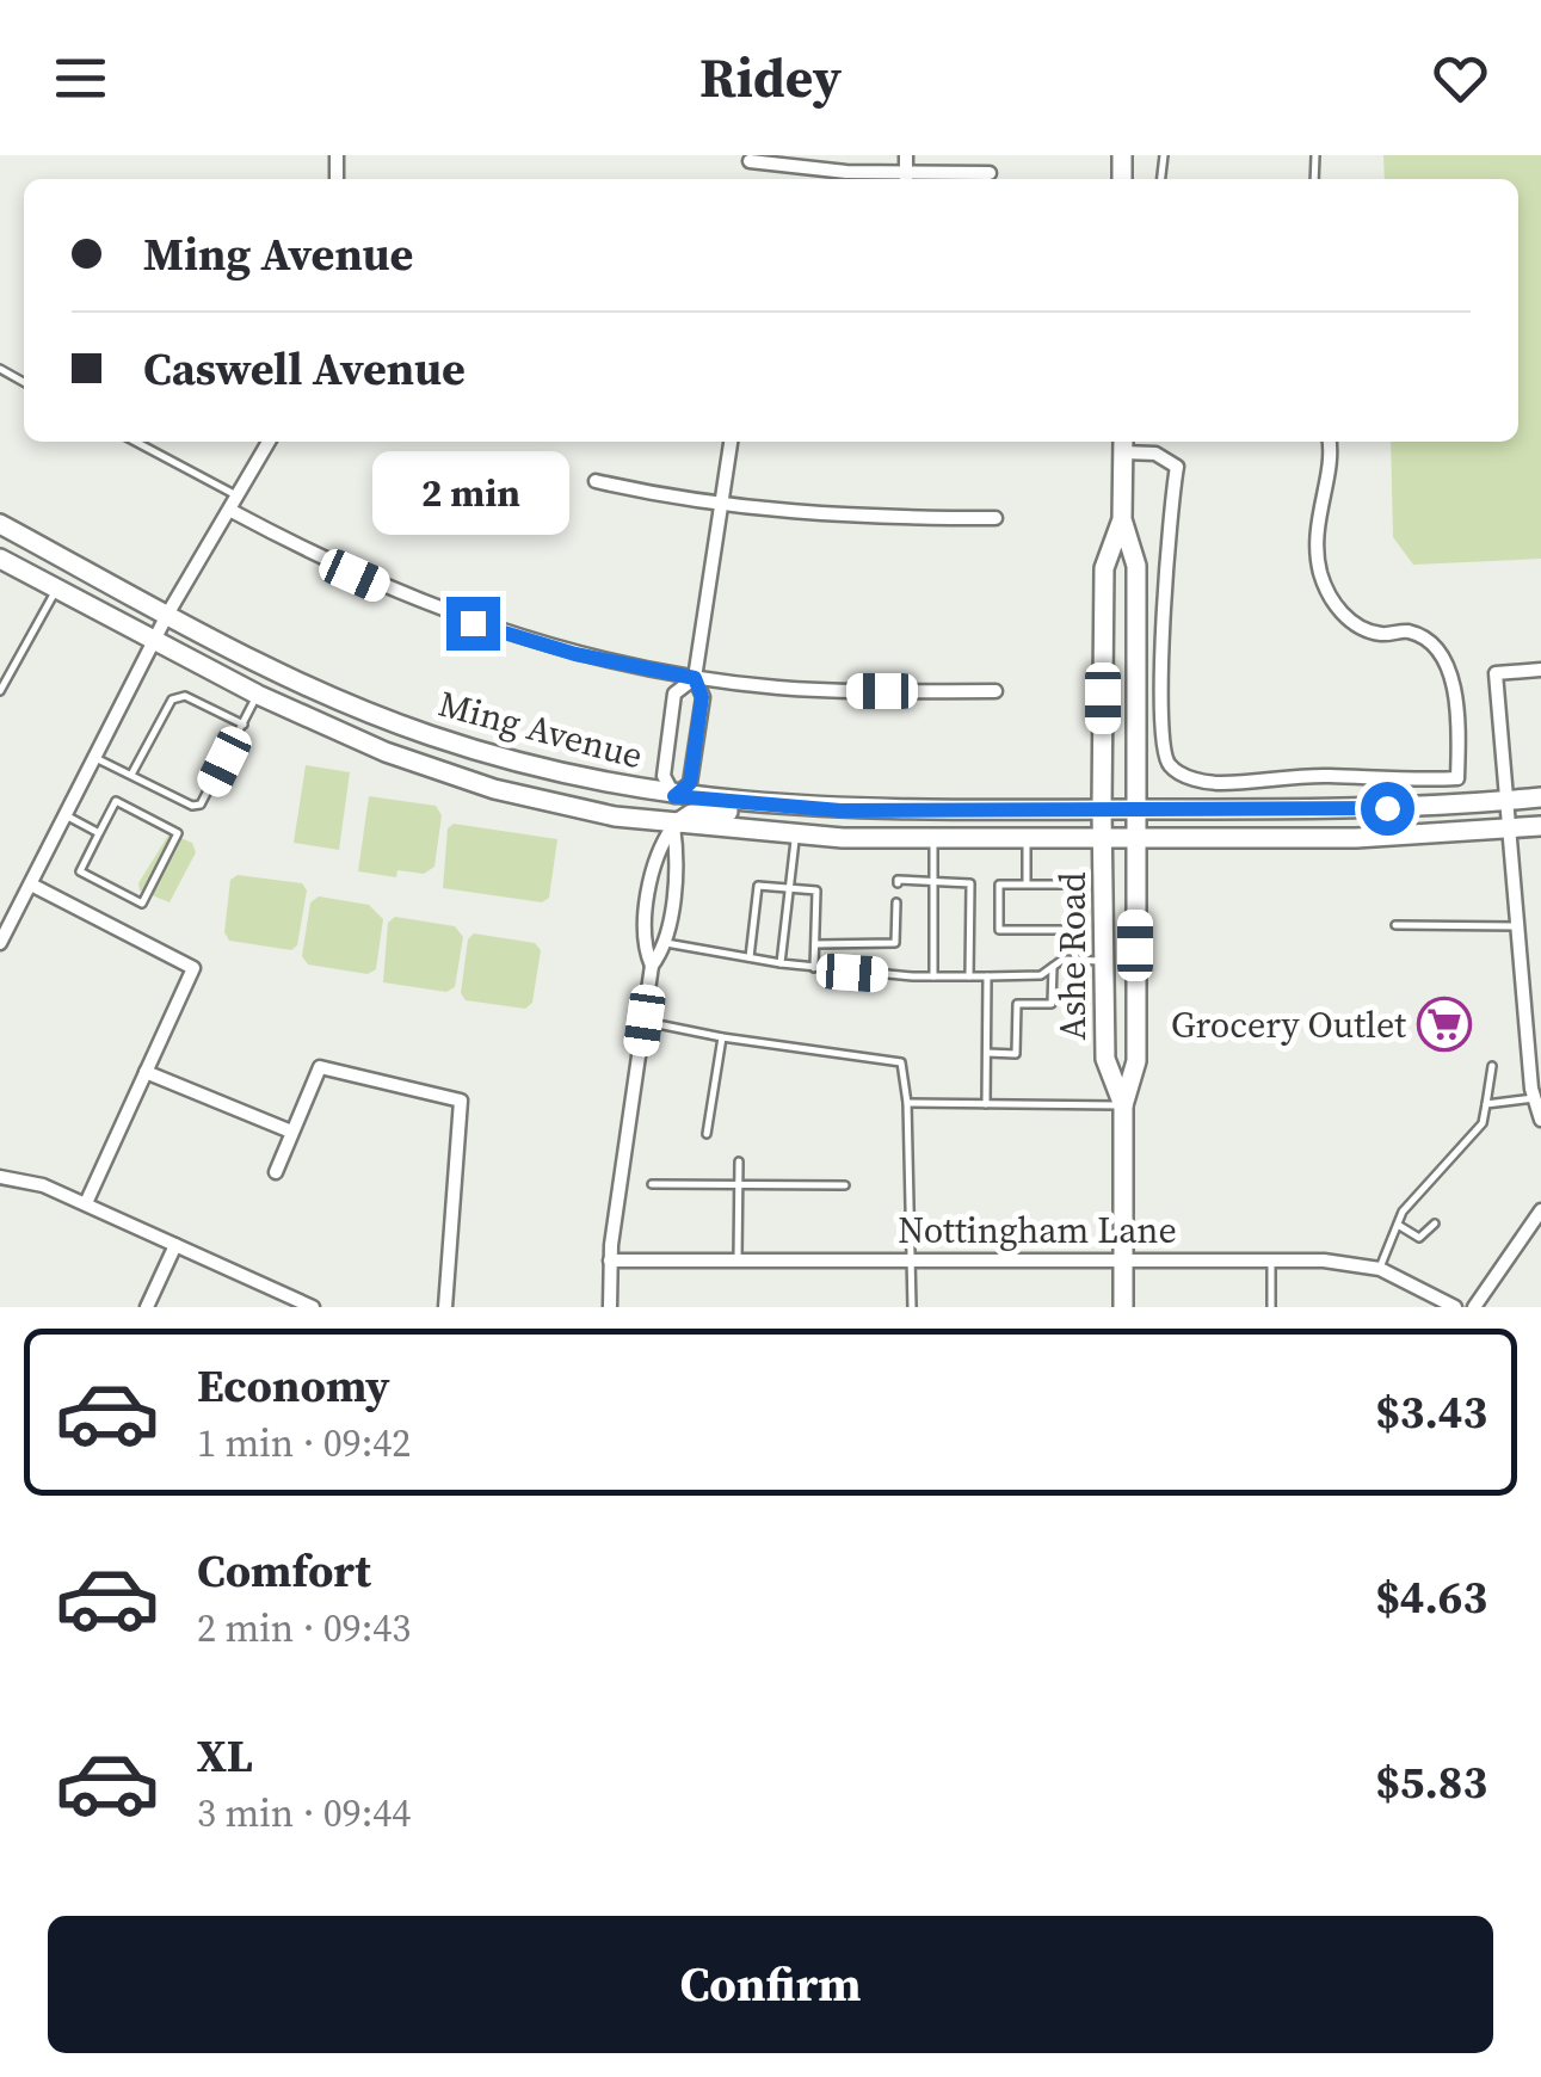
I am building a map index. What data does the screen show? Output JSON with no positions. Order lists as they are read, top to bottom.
{
  "streets": {
    "main road": ["Ming Avenue", "Ashe Road"],
    "street": ["Nottingham Lane"]
  },
  "crossings": [
    ["Ming Avenue", "Ashe Road"],
    ["Ashe Road", "Nottingham Lane"]
  ],
  "places": {
    "supermarket": ["Grocery Outlet"]
  },
  "page": {
    "header": "Ridey",
    "banner": ["Ming Avenue", "Caswell Avenue"],
    "bubble": "2 min",
    "list": [
      {
        "name": "Economy",
        "note": "1 min · 09:42",
        "value": "$3.43"
      },
      {
        "name": "Comfort",
        "note": "2 min · 09:43",
        "value": "$4.63"
      },
      {
        "name": "XL",
        "note": "3 min · 09:44",
        "value": "$5.83"
      }
    ],
    "buttons": "Confirm"
  }
}
